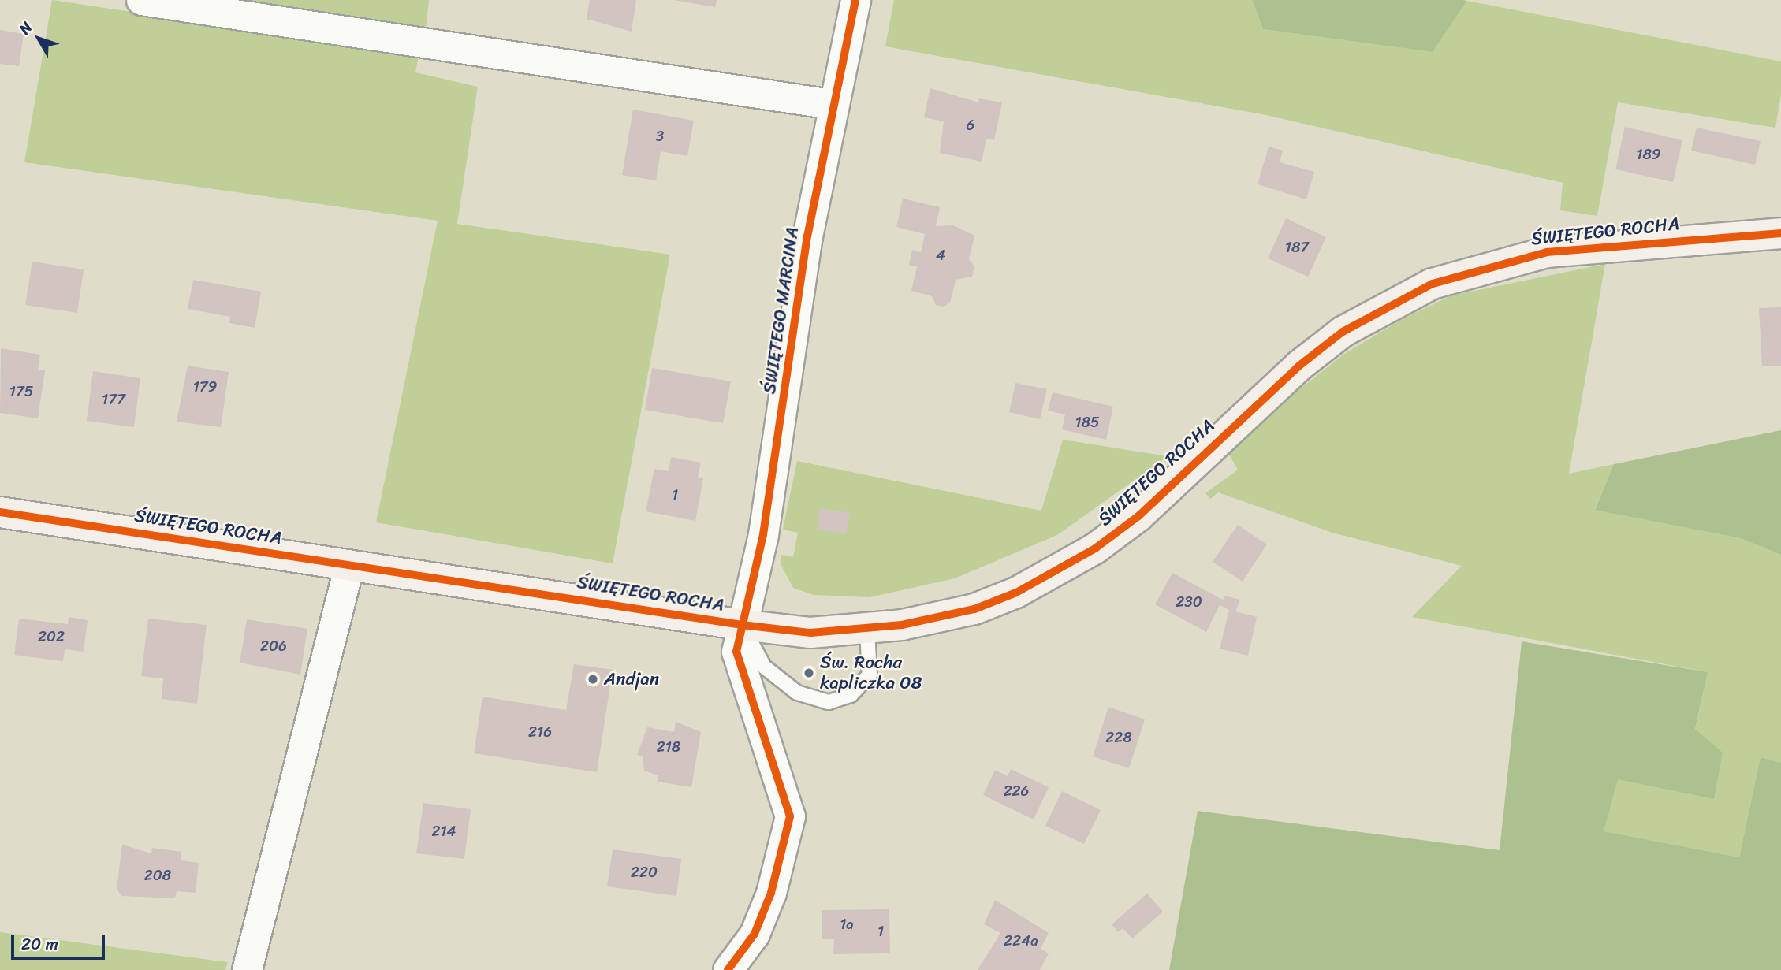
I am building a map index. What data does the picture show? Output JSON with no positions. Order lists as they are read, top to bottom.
{
  "streets": {
    "street": ["ŚWIĘTEGO ROCHA", "ŚWIĘTEGO MARCINA"]
  },
  "crossings": [
    ["ŚWIĘTEGO ROCHA", "ŚWIĘTEGO MARCINA"]
  ],
  "places": ["Św. Rocha kapliczka 08", "Andjan"],
  "house_numbers": [
    "6",
    "3",
    "189",
    "187",
    "4",
    "179",
    "175",
    "177",
    "185",
    "1",
    "230",
    "202",
    "206",
    "216",
    "228",
    "218",
    "226",
    "214",
    "220",
    "208",
    "1a",
    "1",
    "224a"
  ],
  "scale_bar": "20 m",
  "north": "top left"
}
